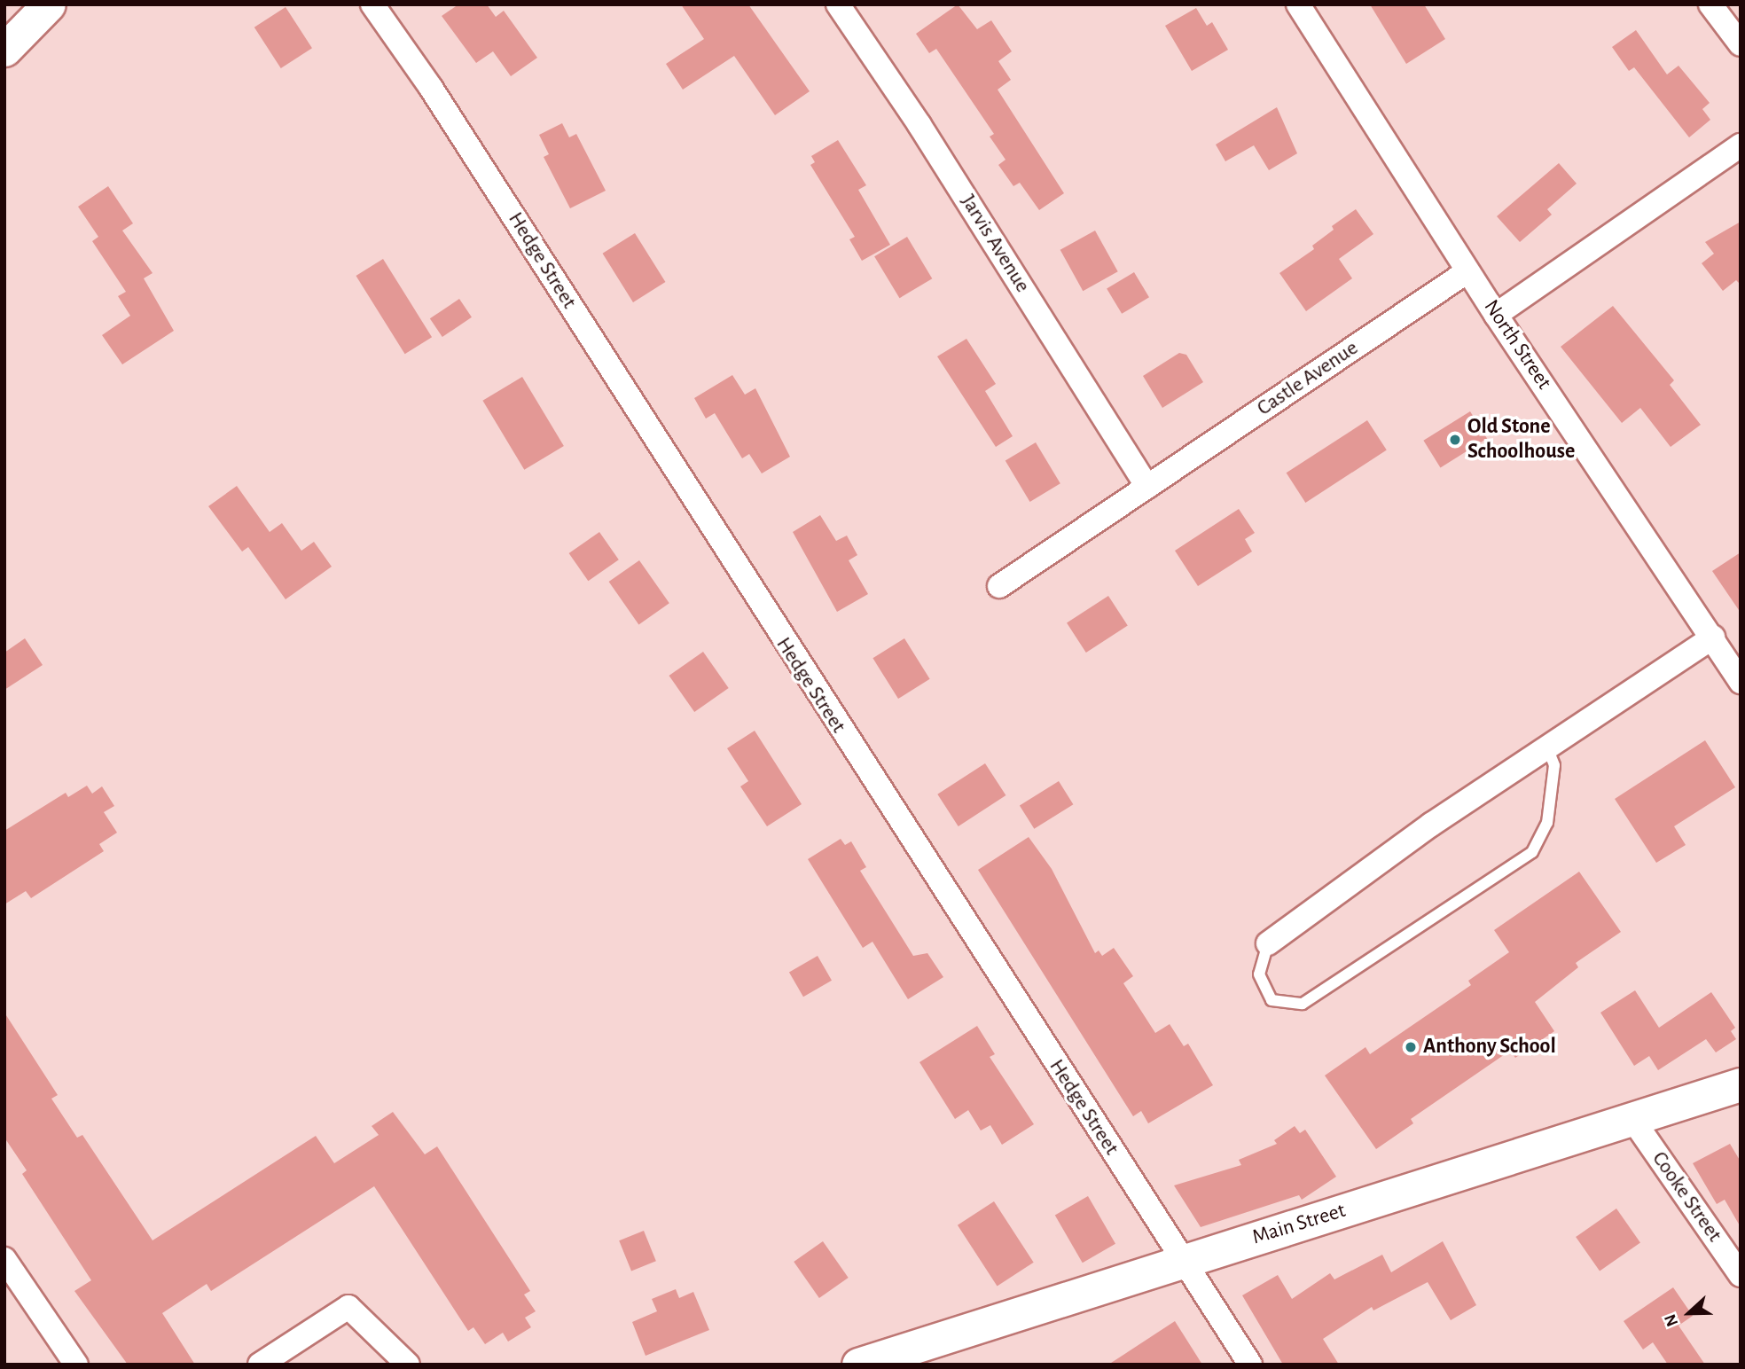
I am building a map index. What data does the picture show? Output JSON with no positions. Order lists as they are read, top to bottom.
{
  "streets": {
    "main road": ["Main Street"],
    "street": [
      "Jarvis Avenue",
      "Hedge Street",
      "North Street",
      "Castle Avenue",
      "Cooke Street"
    ]
  },
  "crossings": [
    ["Jarvis Avenue", "Castle Avenue"],
    ["Hedge Street", "Main Street"],
    ["North Street", "Castle Avenue"],
    ["Cooke Street", "Main Street"]
  ],
  "places": ["Old Stone Schoolhouse", "Anthony School"],
  "north": "left"
}
